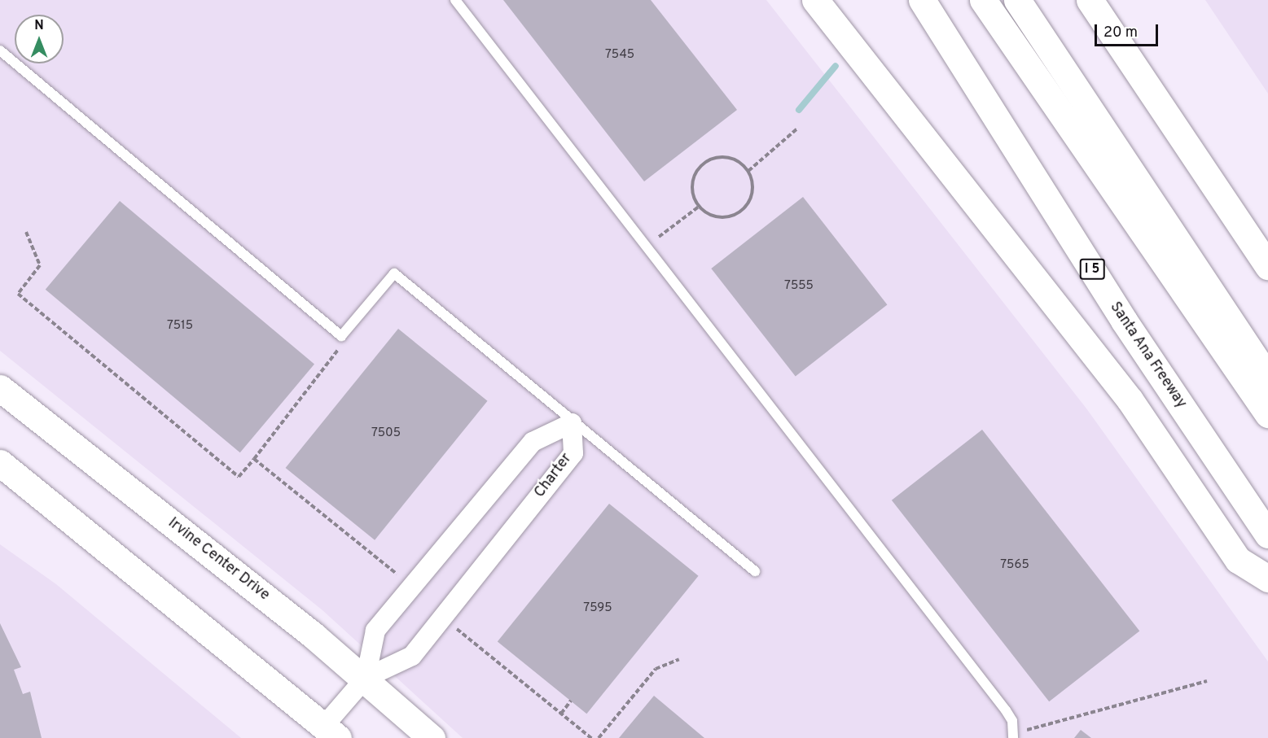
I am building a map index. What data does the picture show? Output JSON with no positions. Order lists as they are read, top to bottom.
{
  "streets": {
    "main road": ["I 5", "Santa Ana Freeway", "Irvine Center Drive"],
    "street": ["Charter"]
  },
  "crossings": [
    ["Charter", "Irvine Center Drive"]
  ],
  "house_numbers": [
    "7545",
    "7555",
    "7515",
    "7505",
    "7565",
    "7595"
  ],
  "scale_bar": "20 m",
  "north": "top"
}
